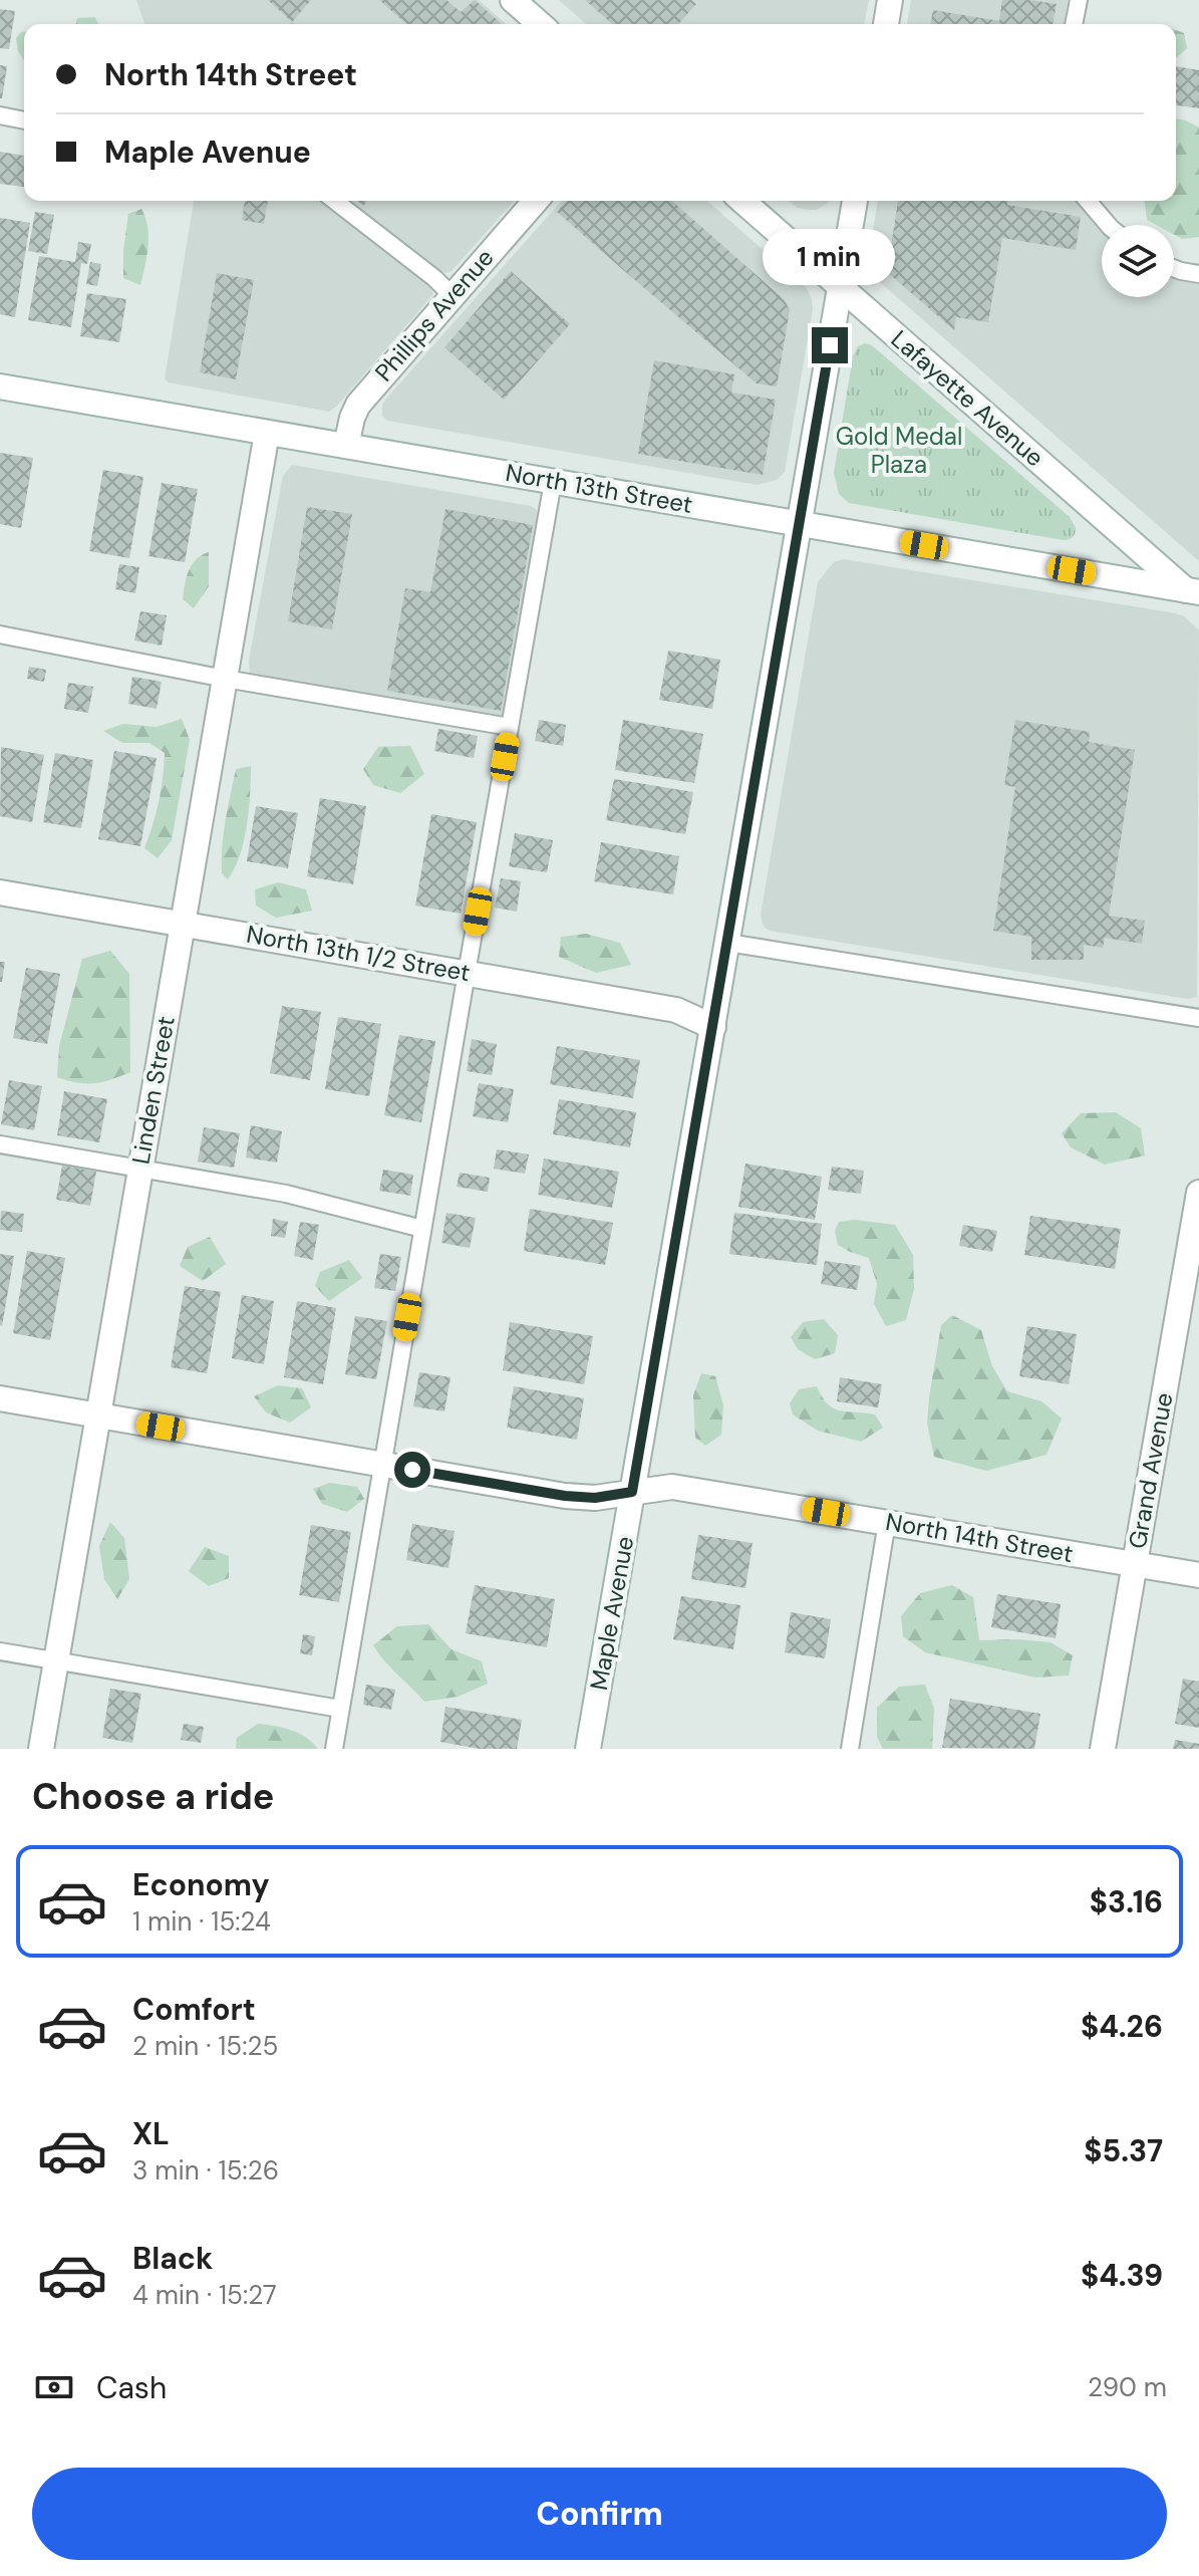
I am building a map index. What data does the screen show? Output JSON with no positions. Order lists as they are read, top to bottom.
{
  "streets": {
    "street": [
      "Phillips Avenue",
      "Lafayette Avenue",
      "North 13th Street",
      "North 13th 1/2 Street",
      "Linden Street",
      "Grand Avenue",
      "North 14th Street",
      "Maple Avenue"
    ]
  },
  "crossings": [
    ["Phillips Avenue", "North 13th Street"],
    ["Lafayette Avenue", "North 13th Street"],
    ["Lafayette Avenue", "Maple Avenue"],
    ["North 13th Street", "Linden Street"],
    ["North 13th Street", "Maple Avenue"],
    ["North 13th 1/2 Street", "Linden Street"],
    ["North 13th 1/2 Street", "Maple Avenue"],
    ["Linden Street", "North 14th Street"],
    ["Grand Avenue", "North 14th Street"],
    ["North 14th Street", "Maple Avenue"]
  ],
  "parks": ["Gold Medal Plaza"],
  "page": {
    "banner": ["North 14th Street", "Maple Avenue"],
    "bubble": "1 min",
    "heading": "Choose a ride",
    "list": [
      {
        "name": "Economy",
        "note": "1 min · 15:24",
        "value": "$3.16"
      },
      {
        "name": "Comfort",
        "note": "2 min · 15:25",
        "value": "$4.26"
      },
      {
        "name": "XL",
        "note": "3 min · 15:26",
        "value": "$5.37"
      },
      {
        "name": "Black",
        "note": "4 min · 15:27",
        "value": "$4.39"
      }
    ],
    "pay": ["Cash", "290 m"],
    "buttons": "Confirm"
  }
}
